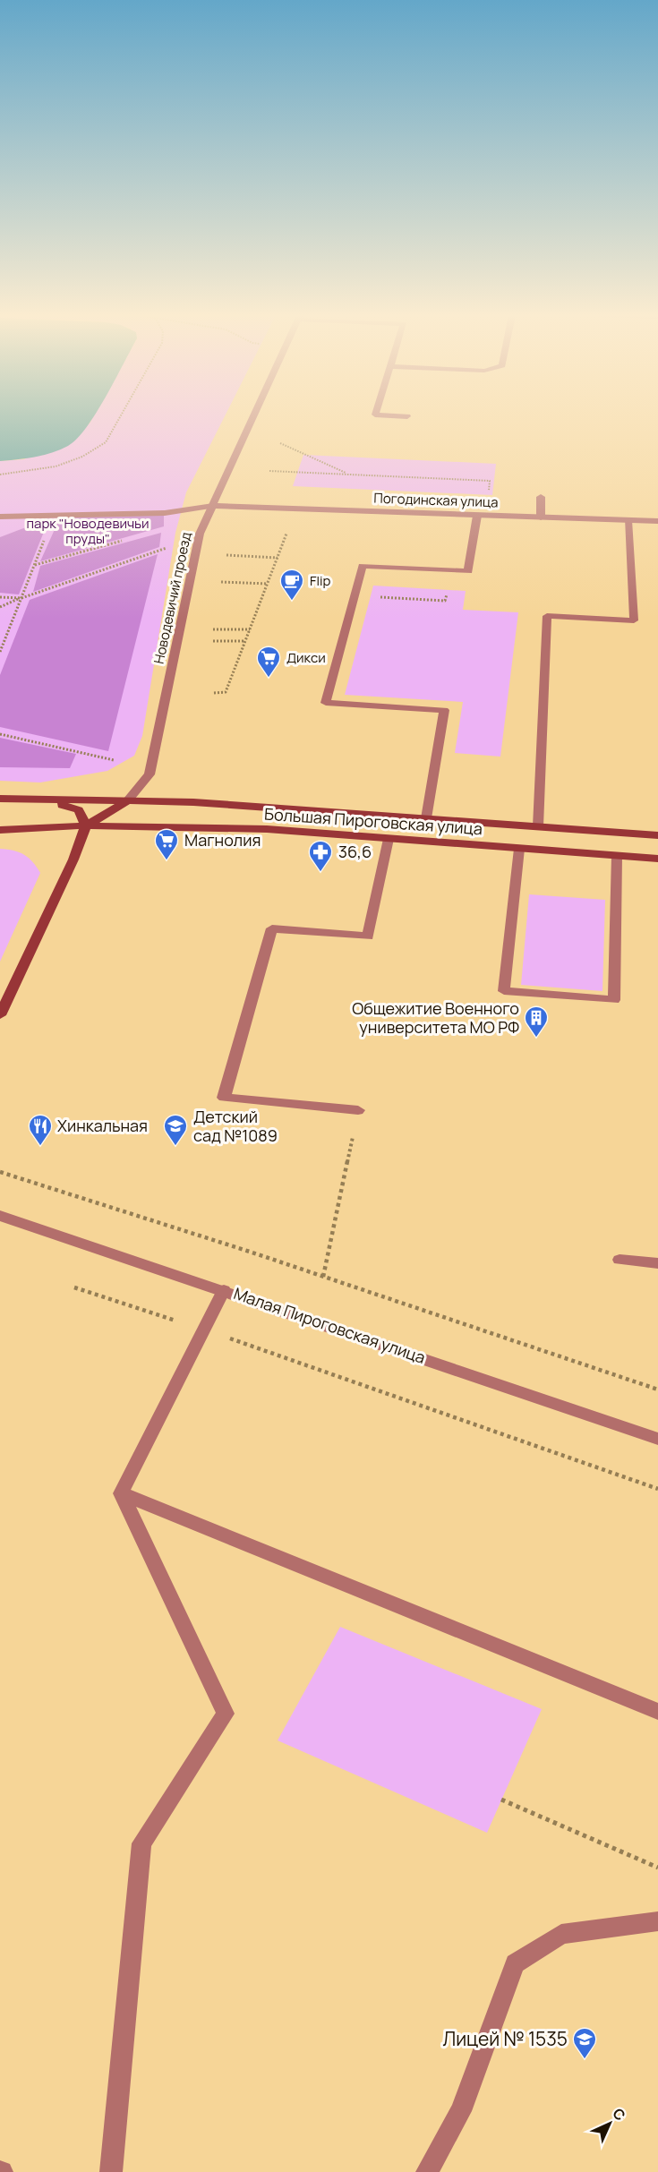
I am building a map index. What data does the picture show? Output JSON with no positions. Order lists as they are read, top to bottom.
{
  "streets": {
    "main road": ["Большая Пироговская улица"],
    "street": ["Погодинская улица", "Новодевичий проезд", "Малая Пироговская улица"]
  },
  "crossings": [
    ["Погодинская улица", "Новодевичий проезд"],
    ["Новодевичий проезд", "Большая Пироговская улица"]
  ],
  "parks": ["парк \"Новодевичьи пруды\""],
  "places": {
    "cafe": ["Flip"],
    "supermarket": ["Дикси", "Магнолия"],
    "pharmacy": ["36,6"],
    "building": ["Общежитие Военного университета МО РФ"],
    "restaurant": ["Хинкальная"],
    "school or university": ["Детский сад №1089", "Лицей № 1535"]
  },
  "north": "top right"
}
